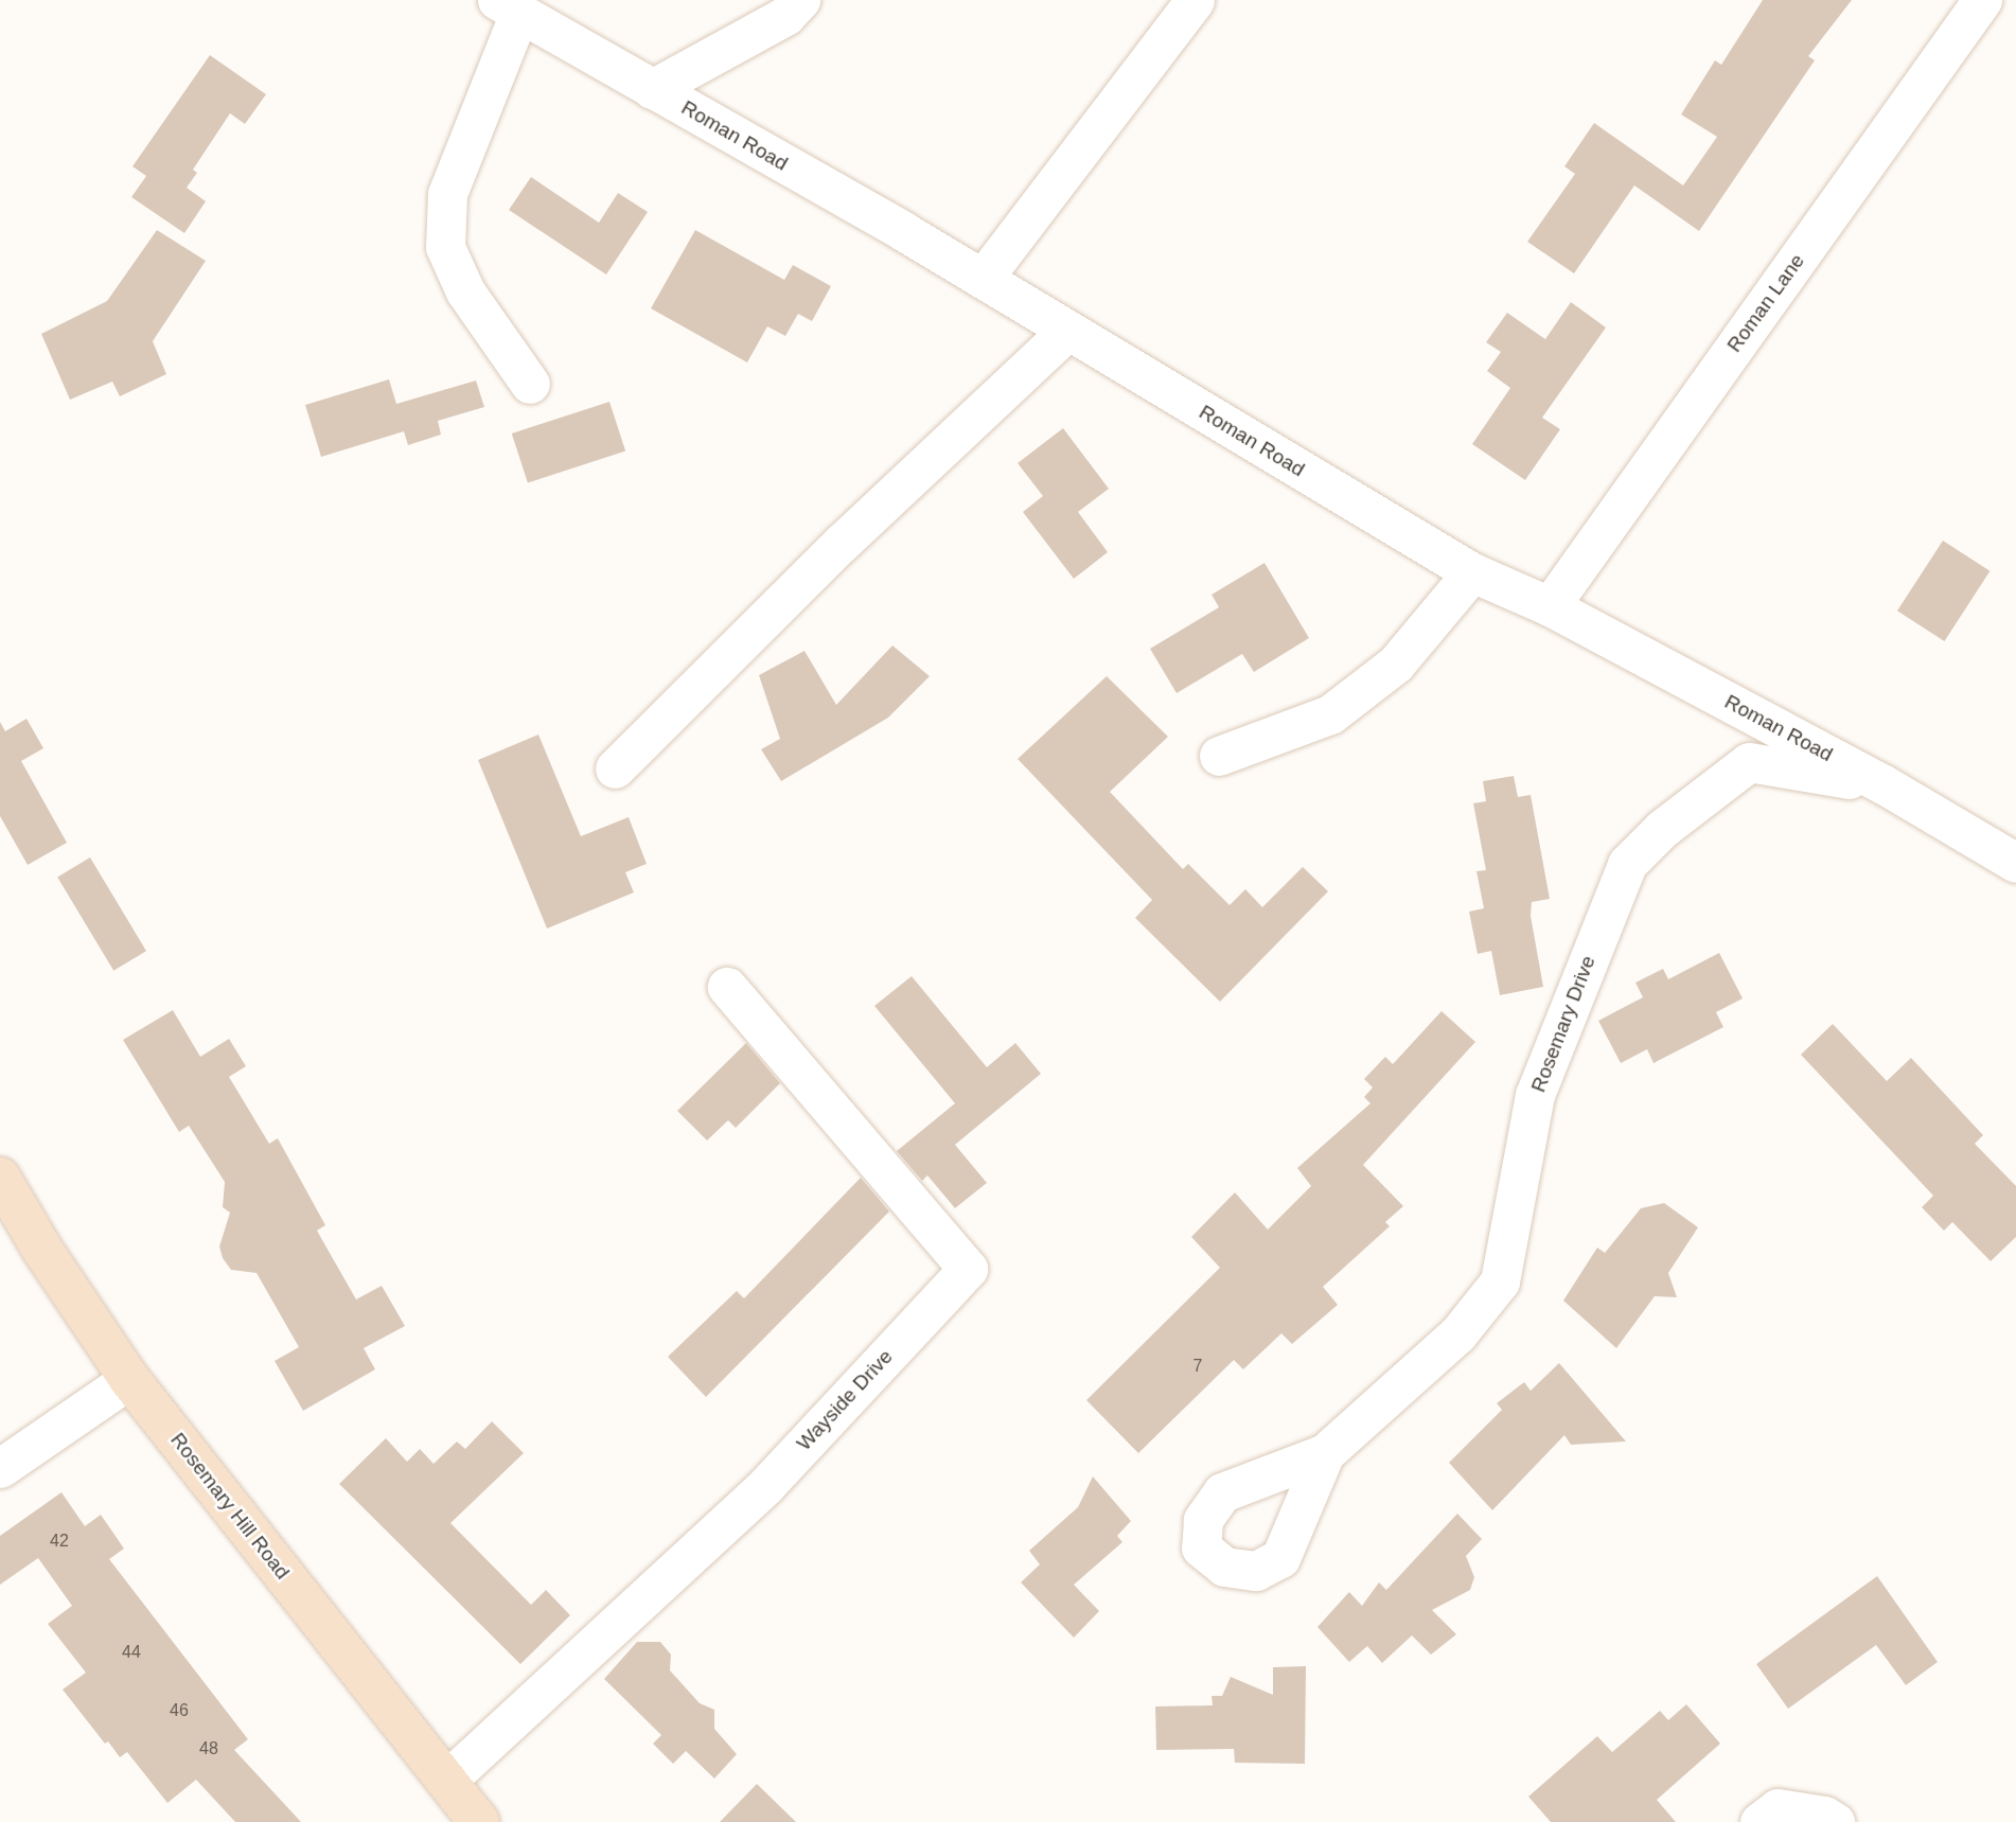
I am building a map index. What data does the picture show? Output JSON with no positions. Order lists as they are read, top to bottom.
{
  "streets": {
    "main road": ["Rosemary Hill Road"],
    "street": [
      "Roman Road",
      "Roman Lane",
      "Rosemary Drive",
      "Wayside Drive"
    ]
  },
  "crossings": [
    ["Roman Road", "Roman Lane"],
    ["Roman Road", "Rosemary Drive"],
    ["Wayside Drive", "Rosemary Hill Road"]
  ],
  "house_numbers": [
    "7",
    "42",
    "44",
    "46",
    "48"
  ]
}
